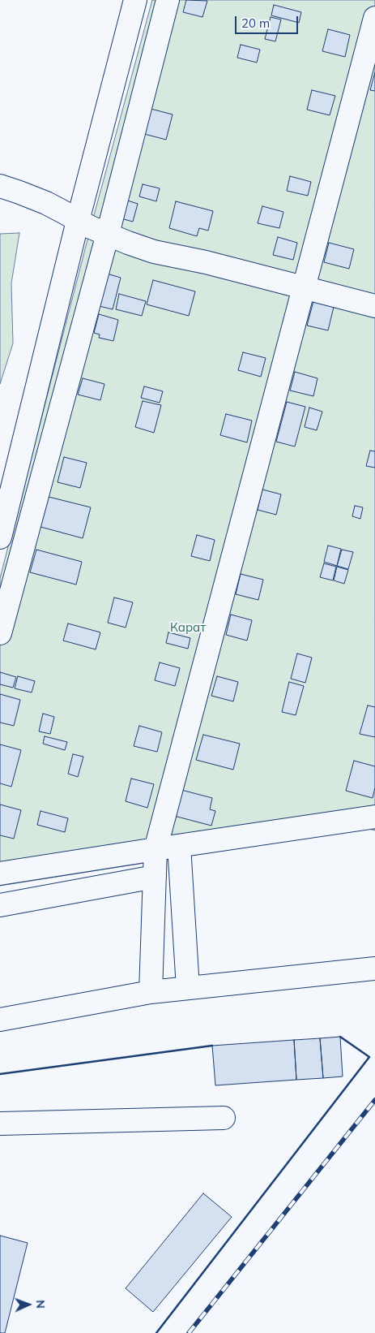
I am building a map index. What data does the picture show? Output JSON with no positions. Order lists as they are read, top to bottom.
{
  "parks": ["Карат"],
  "scale_bar": "20 m",
  "north": "right"
}
